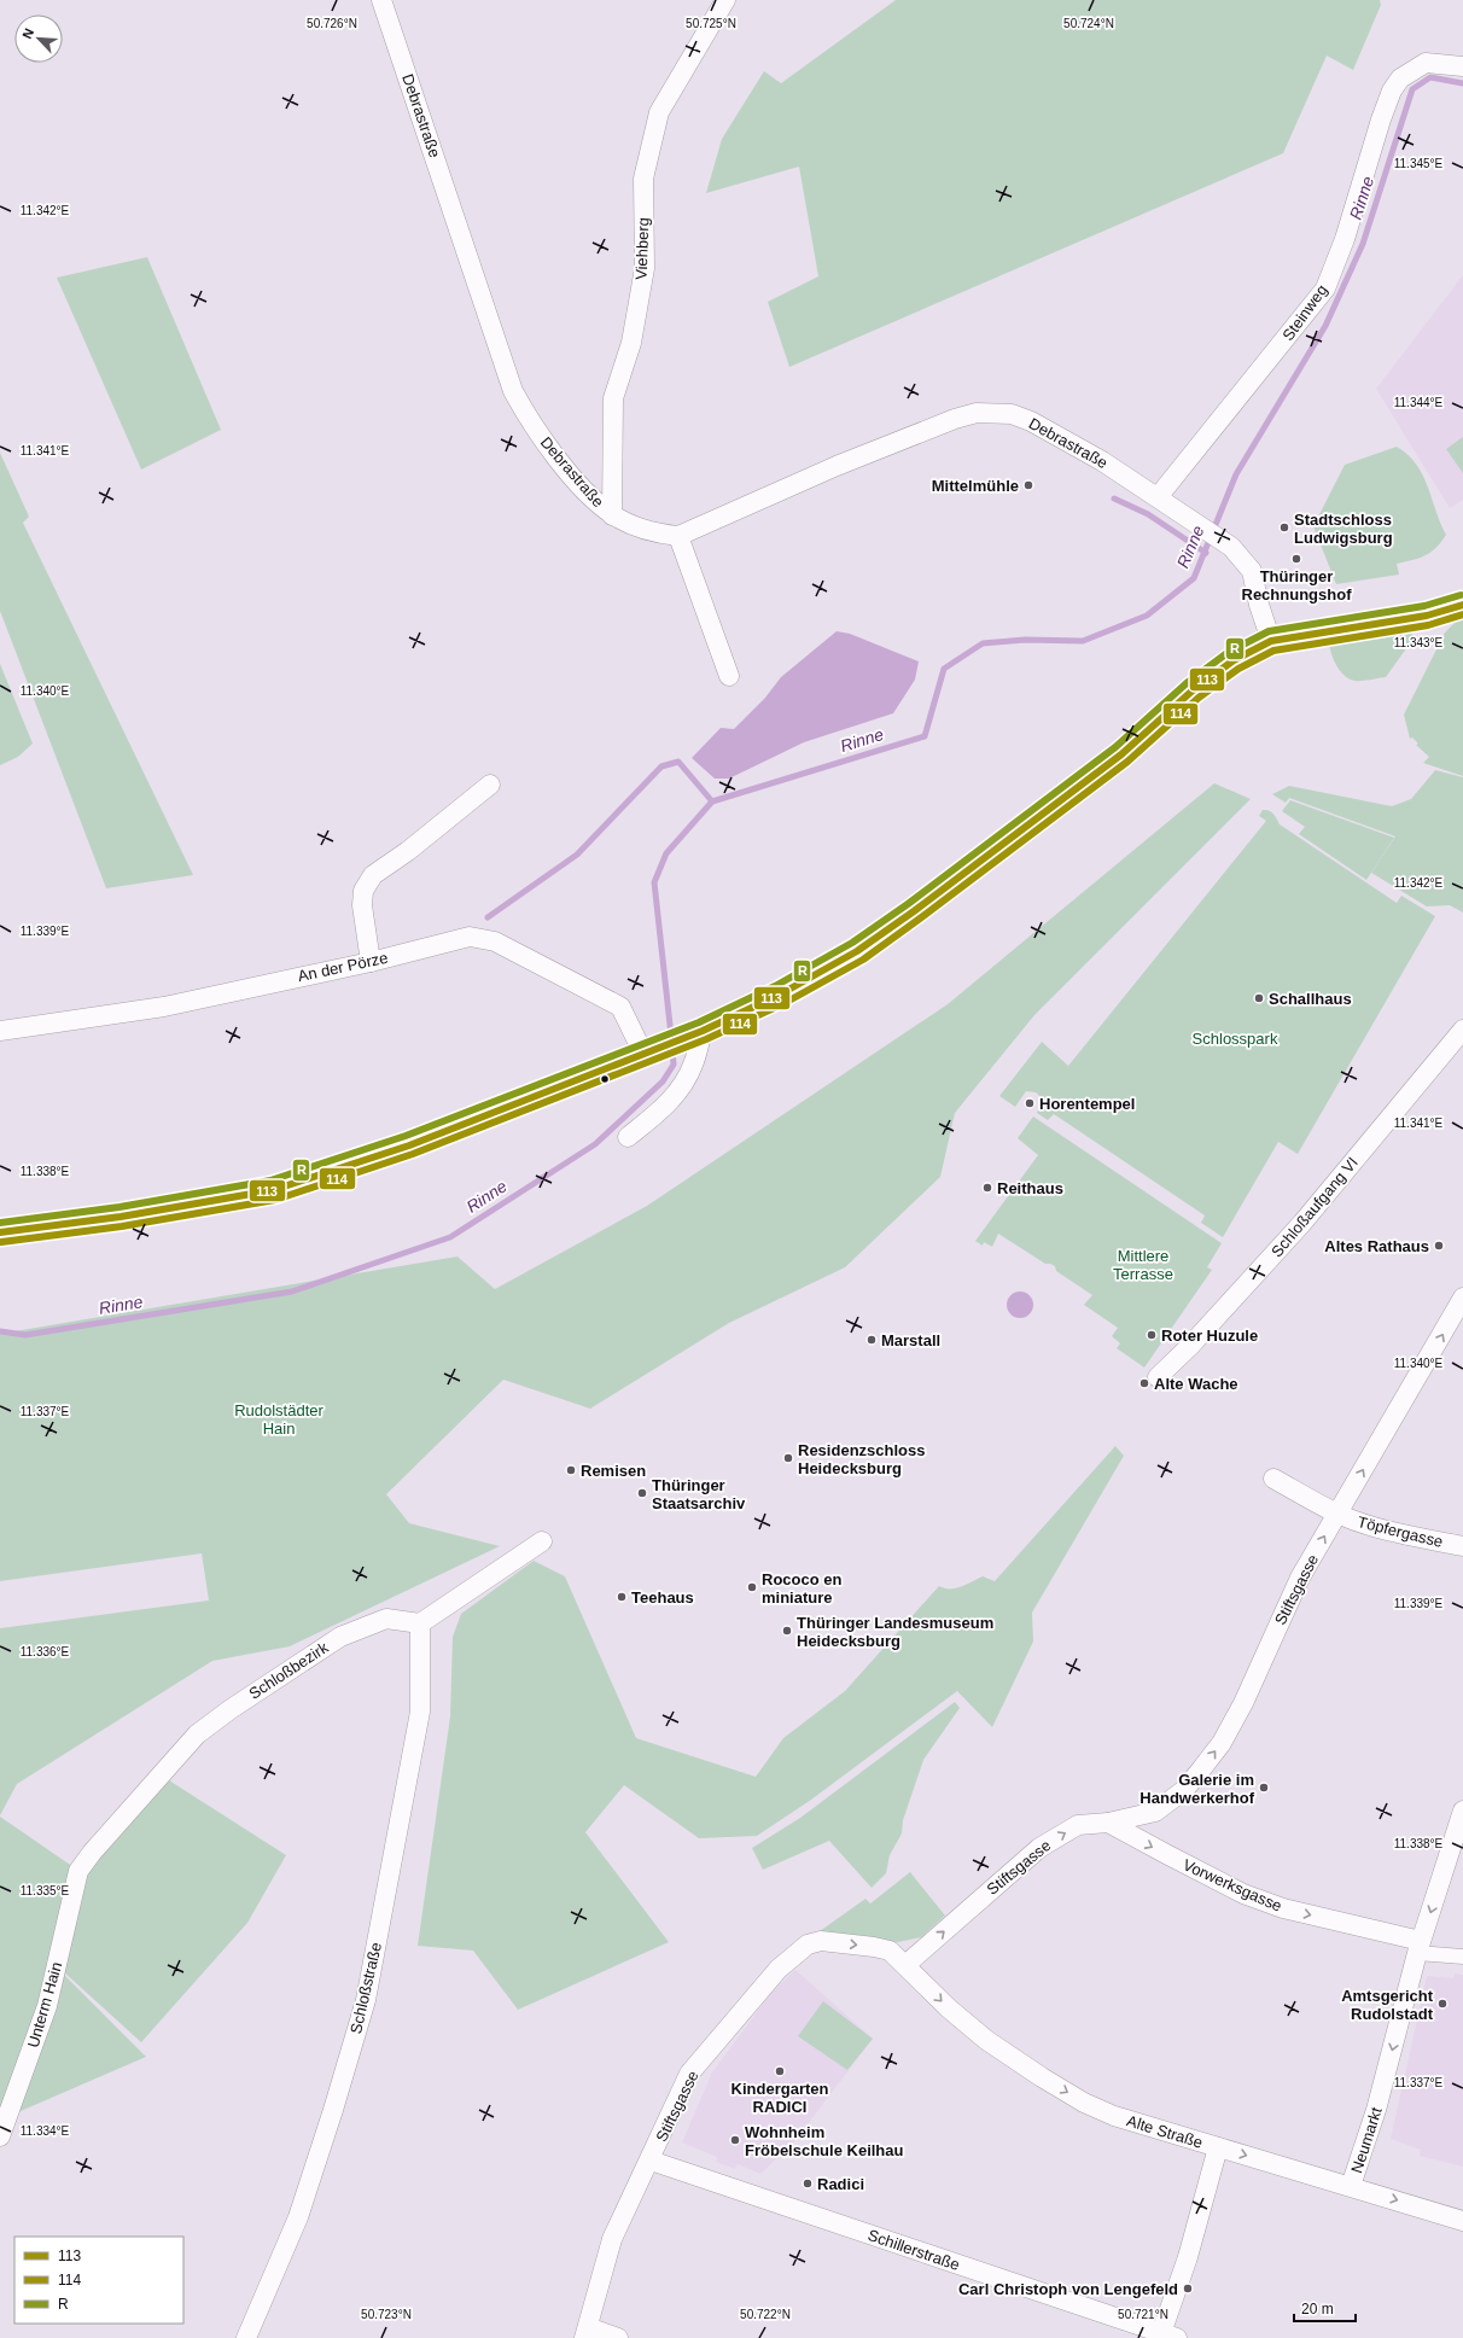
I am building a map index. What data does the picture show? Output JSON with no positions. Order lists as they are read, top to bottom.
{
  "streets": {
    "street": [
      "Debrastraße",
      "Viehberg",
      "Steinweg",
      "An der Pörze",
      "Schloßaufgang VI",
      "Töpfergasse",
      "Stiftsgasse",
      "Schloßbezirk",
      "Vorwerksgasse",
      "Schloßstraße",
      "Unterm Hain",
      "Alte Straße",
      "Neumarkt",
      "Schillerstraße"
    ]
  },
  "crossings": [
    ["Debrastraße", "Viehberg"],
    ["Debrastraße", "Steinweg"],
    ["Töpfergasse", "Stiftsgasse"],
    ["Stiftsgasse", "Vorwerksgasse"],
    ["Stiftsgasse", "Alte Straße"],
    ["Stiftsgasse", "Schillerstraße"],
    ["Schloßbezirk", "Schloßstraße"],
    ["Schloßbezirk", "Unterm Hain"],
    ["Vorwerksgasse", "Neumarkt"],
    ["Alte Straße", "Neumarkt"]
  ],
  "one_way": [
    "Stiftsgasse",
    "Vorwerksgasse",
    "Alte Straße",
    "Neumarkt"
  ],
  "water": ["Rinne"],
  "parks": ["Schlosspark", "Mittlere Terrasse", "Rudolstädter Hain"],
  "places": [
    "Mittelmühle",
    "Stadtschloss Ludwigsburg",
    "Thüringer Rechnungshof",
    "Schallhaus",
    "Horentempel",
    "Reithaus",
    "Altes Rathaus",
    "Roter Huzule",
    "Marstall",
    "Alte Wache",
    "Residenzschloss Heidecksburg",
    "Remisen",
    "Thüringer Staatsarchiv",
    "Rococo en miniature",
    "Teehaus",
    "Thüringer Landesmuseum Heidecksburg",
    "Galerie im Handwerkerhof",
    "Amtsgericht Rudolstadt",
    "Kindergarten RADICI",
    "Wohnheim Fröbelschule Keilhau",
    "Radici",
    "Carl Christoph von Lengefeld"
  ],
  "lines": ["transit line R", "transit line 113", "transit line 114"],
  "legend": ["113", "114", "R"],
  "scale_bar": "20 m",
  "north": "top left",
  "coordinates": [
    "50.726°N",
    "50.725°N",
    "50.724°N",
    "11.345°E",
    "11.342°E",
    "11.344°E",
    "11.341°E",
    "11.343°E",
    "11.340°E",
    "11.339°E",
    "11.338°E",
    "11.337°E",
    "11.336°E",
    "11.335°E",
    "11.334°E",
    "50.723°N",
    "50.722°N",
    "50.721°N"
  ]
}
